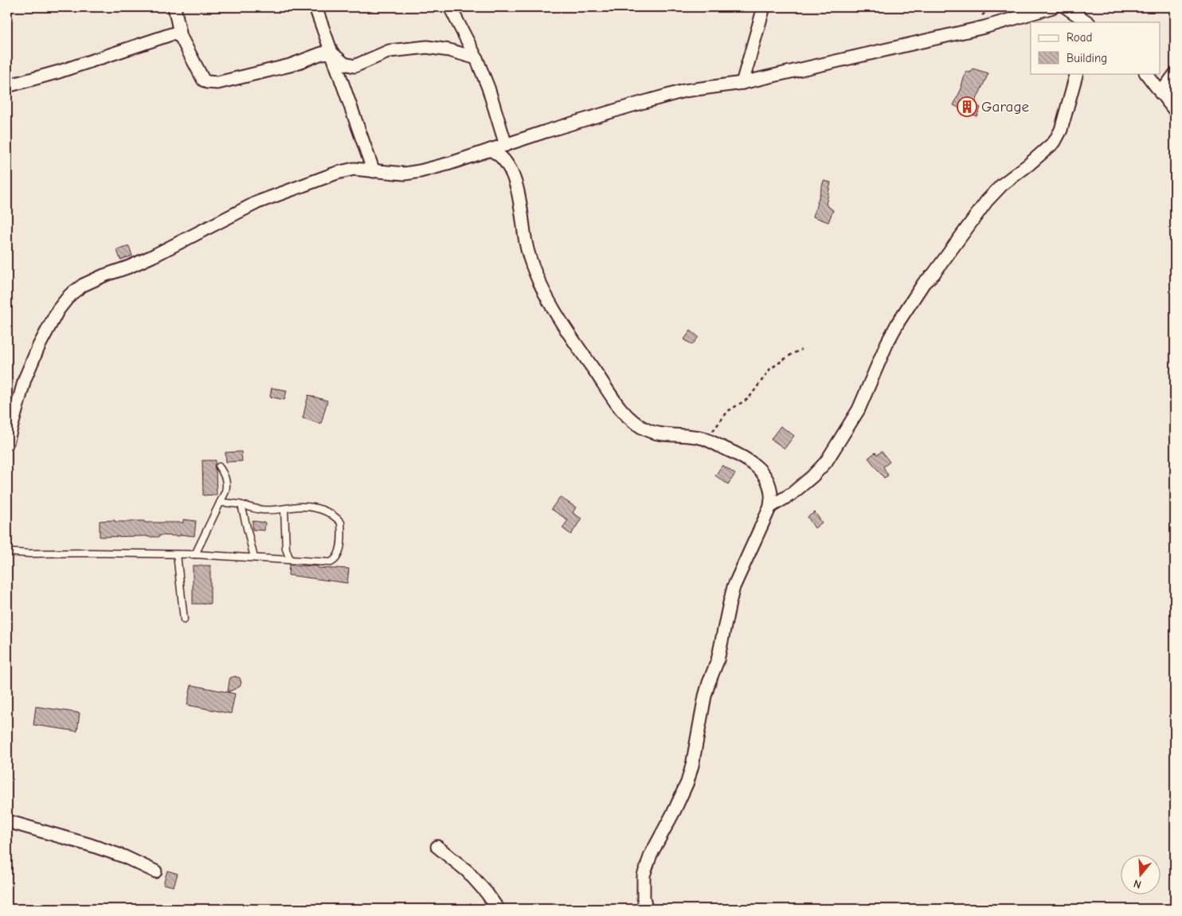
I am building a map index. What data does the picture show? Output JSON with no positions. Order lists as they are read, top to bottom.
{
  "places": {
    "building": ["Garage"]
  },
  "legend": ["Road", "Building"],
  "north": "bottom"
}
